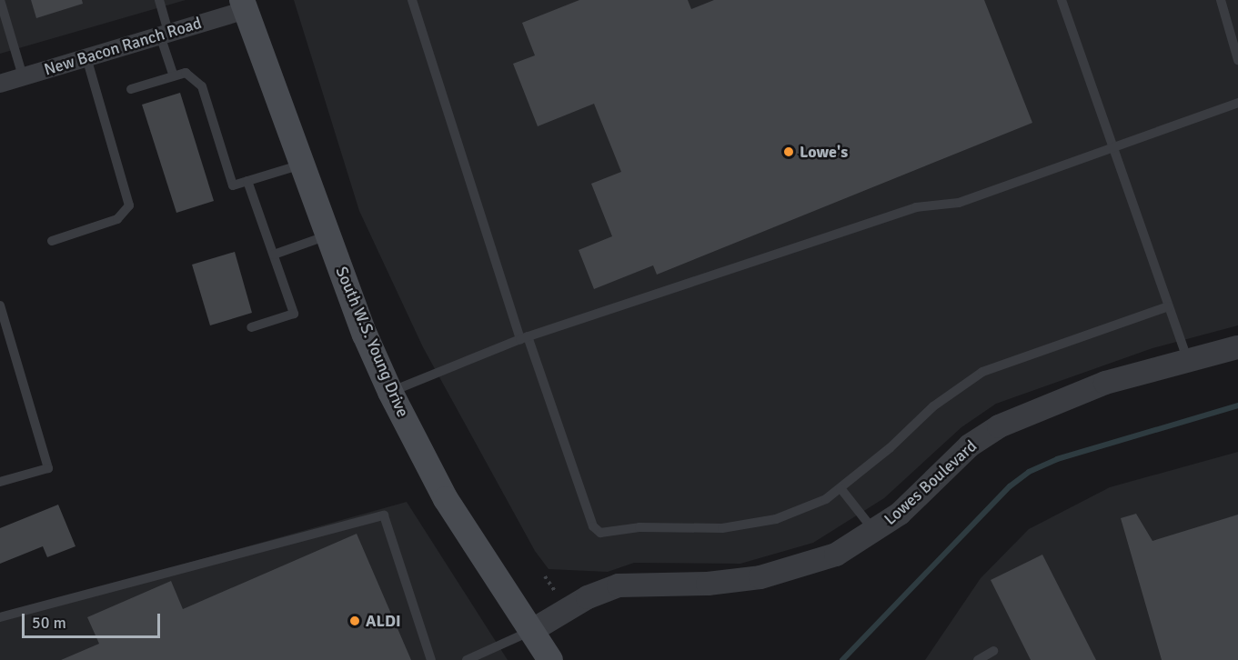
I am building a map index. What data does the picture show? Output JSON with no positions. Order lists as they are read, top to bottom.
{
  "streets": {
    "main road": ["South W.S. Young Drive"],
    "street": ["New Bacon Ranch Road", "Lowes Boulevard"]
  },
  "crossings": [
    ["New Bacon Ranch Road", "South W.S. Young Drive"],
    ["South W.S. Young Drive", "Lowes Boulevard"]
  ],
  "places": ["Lowe's", "ALDI"],
  "scale_bar": "50 m"
}
